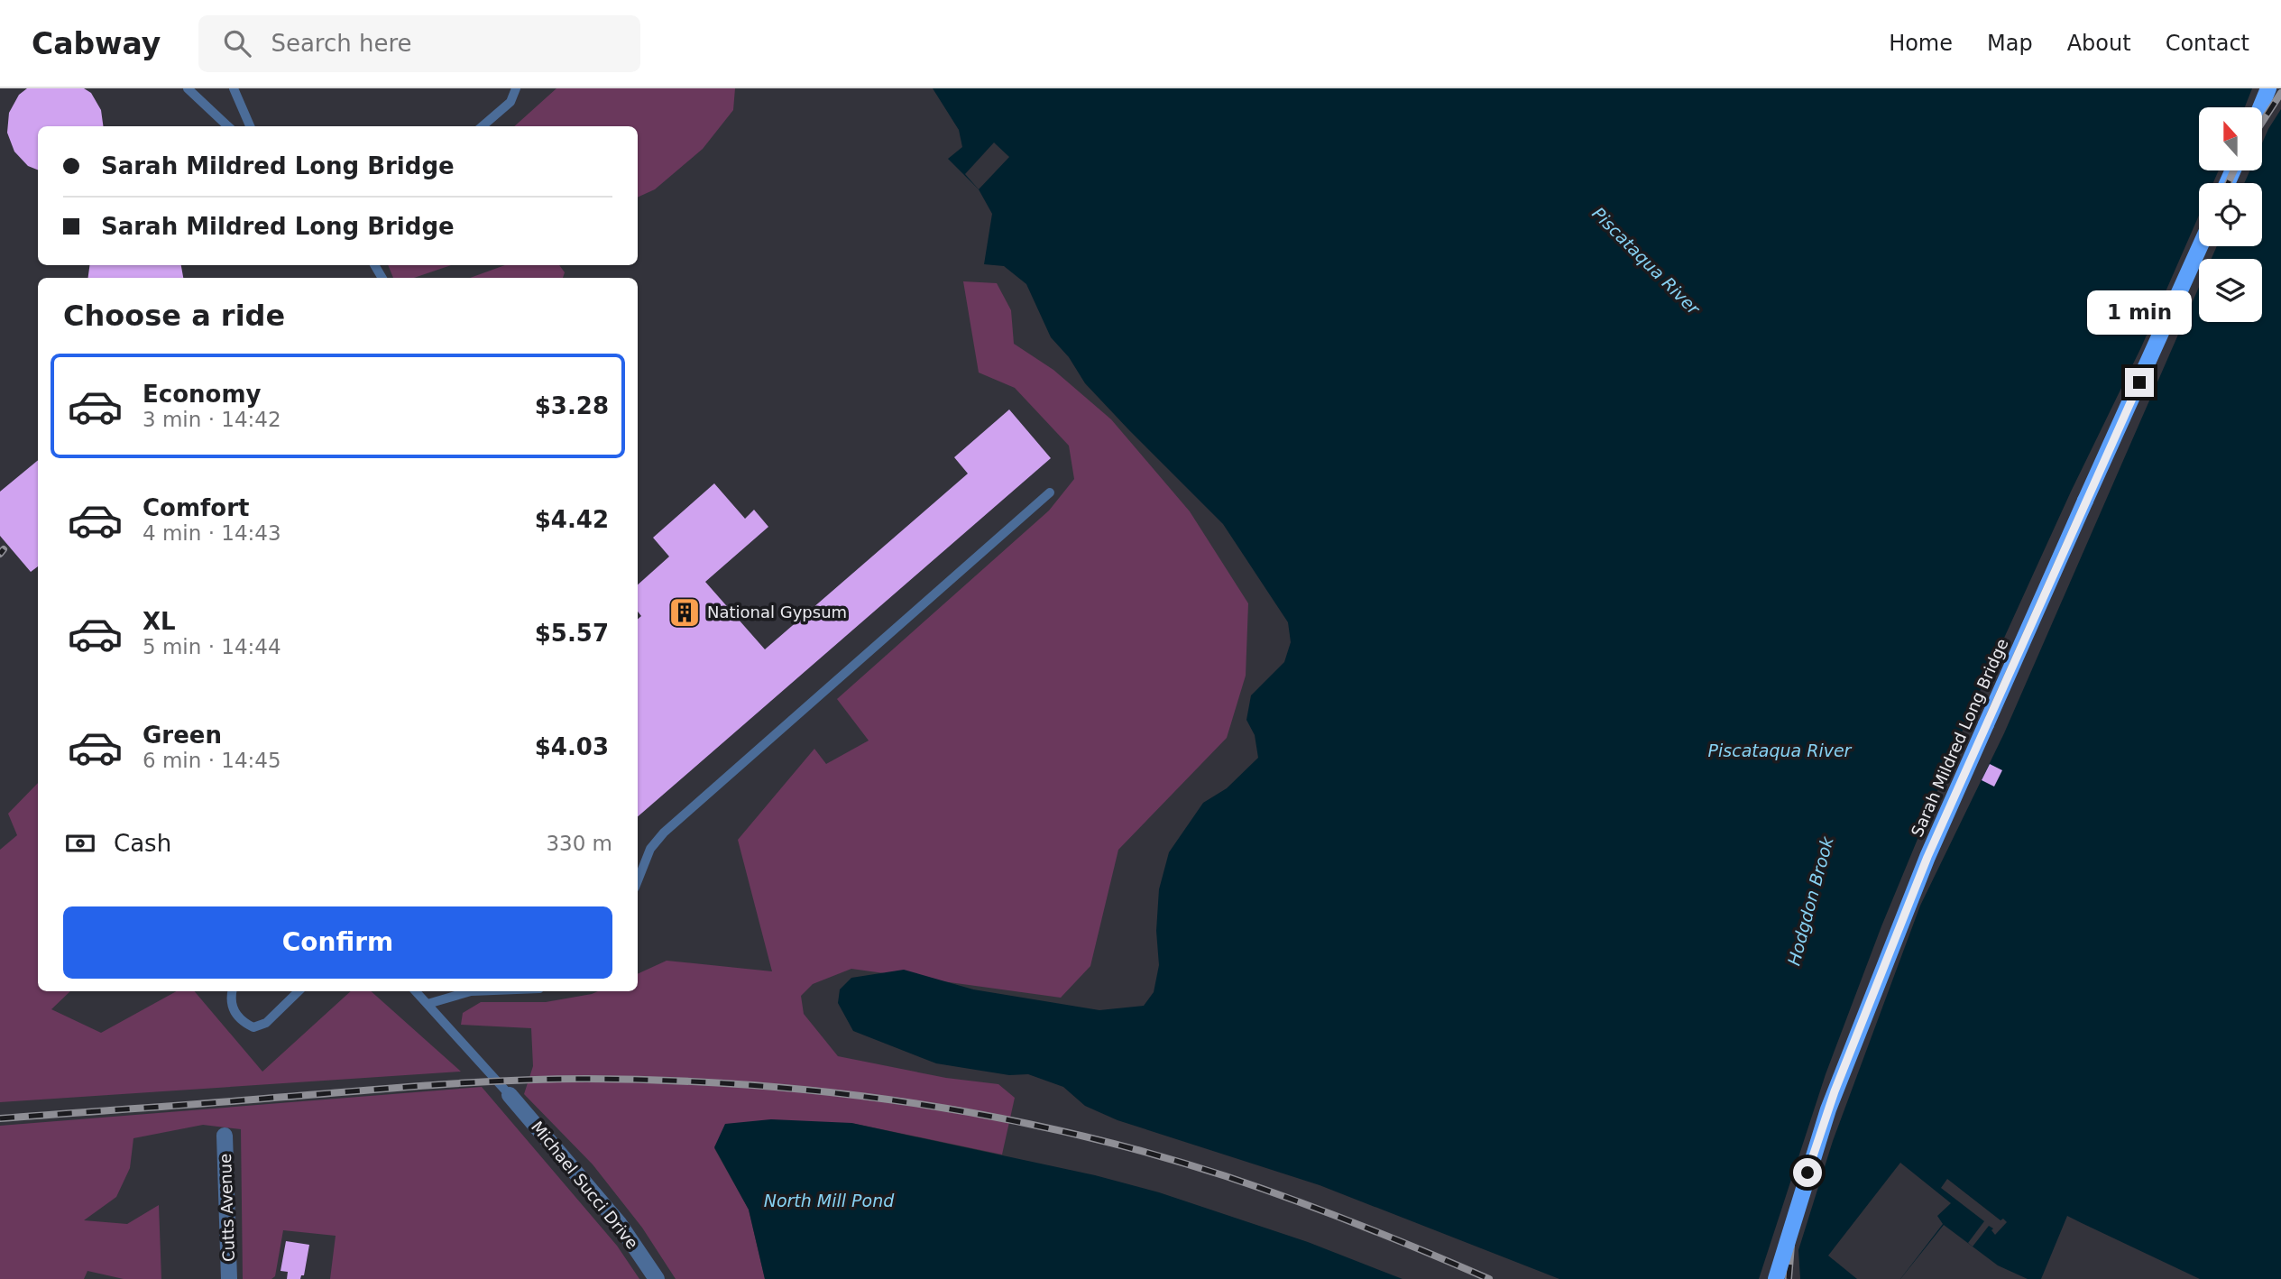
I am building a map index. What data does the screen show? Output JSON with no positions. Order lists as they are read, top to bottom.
{
  "streets": {
    "main road": ["Sarah Mildred Long Bridge"],
    "street": ["Michael Succi Drive", "Cutts Avenue"]
  },
  "water": ["Piscataqua River", "Hodgdon Brook", "North Mill Pond"],
  "places": {
    "building": ["National Gypsum"]
  },
  "north": "top",
  "page": {
    "header": "Cabway",
    "search": "Search here",
    "nav": [
      "Home",
      "Map",
      "About",
      "Contact"
    ],
    "banner": ["Sarah Mildred Long Bridge", "Sarah Mildred Long Bridge"],
    "heading": "Choose a ride",
    "bubble": "1 min",
    "list": [
      {
        "name": "Economy",
        "note": "3 min · 14:42",
        "value": "$3.28"
      },
      {
        "name": "Comfort",
        "note": "4 min · 14:43",
        "value": "$4.42"
      },
      {
        "name": "XL",
        "note": "5 min · 14:44",
        "value": "$5.57"
      },
      {
        "name": "Green",
        "note": "6 min · 14:45",
        "value": "$4.03"
      }
    ],
    "pay": ["Cash", "330 m"],
    "buttons": "Confirm"
  }
}
